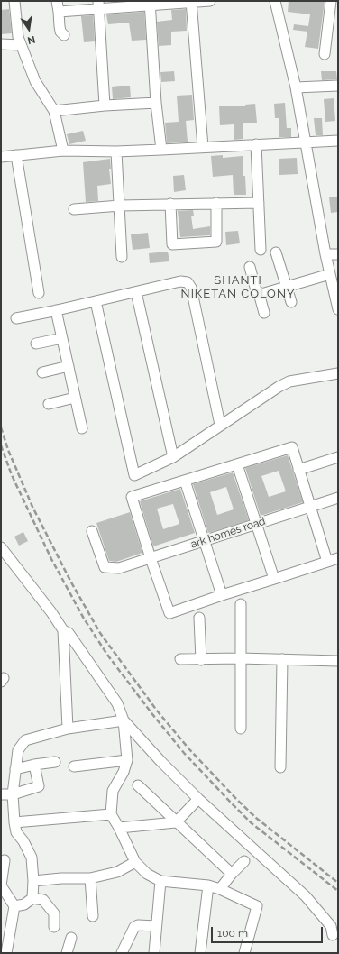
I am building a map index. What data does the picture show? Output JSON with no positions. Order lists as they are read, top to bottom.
{
  "streets": {
    "street": ["ark homes road"]
  },
  "districts": ["SHANTI NIKETAN COLONY"],
  "scale_bar": "100 m",
  "north": "bottom"
}
